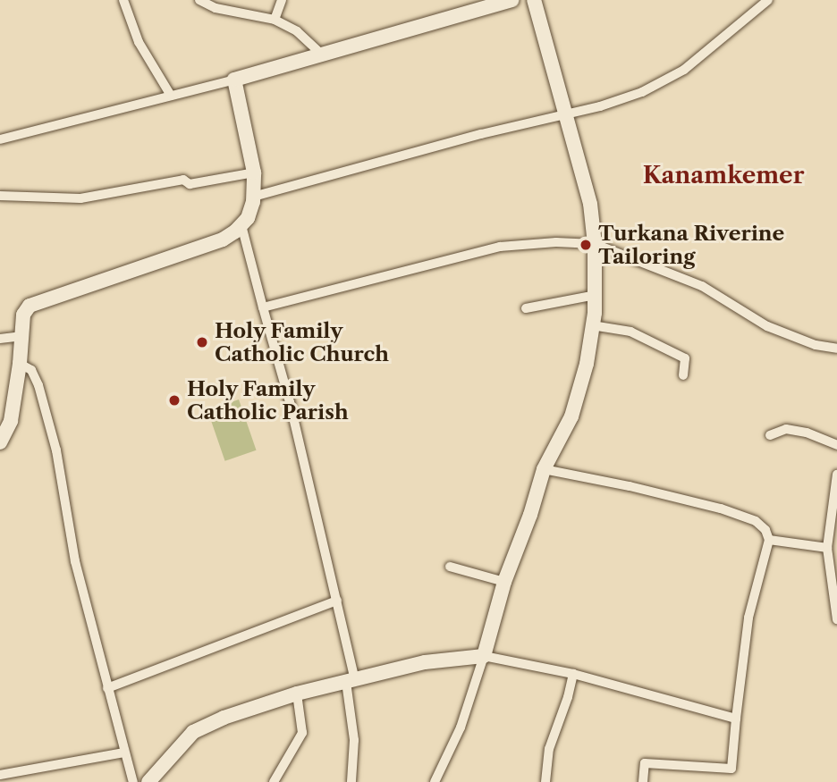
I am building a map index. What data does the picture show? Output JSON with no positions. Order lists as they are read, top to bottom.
{
  "districts": ["Kanamkemer"],
  "places": ["Turkana Riverine Tailoring", "Holy Family Catholic Church", "Holy Family Catholic Parish"]
}
